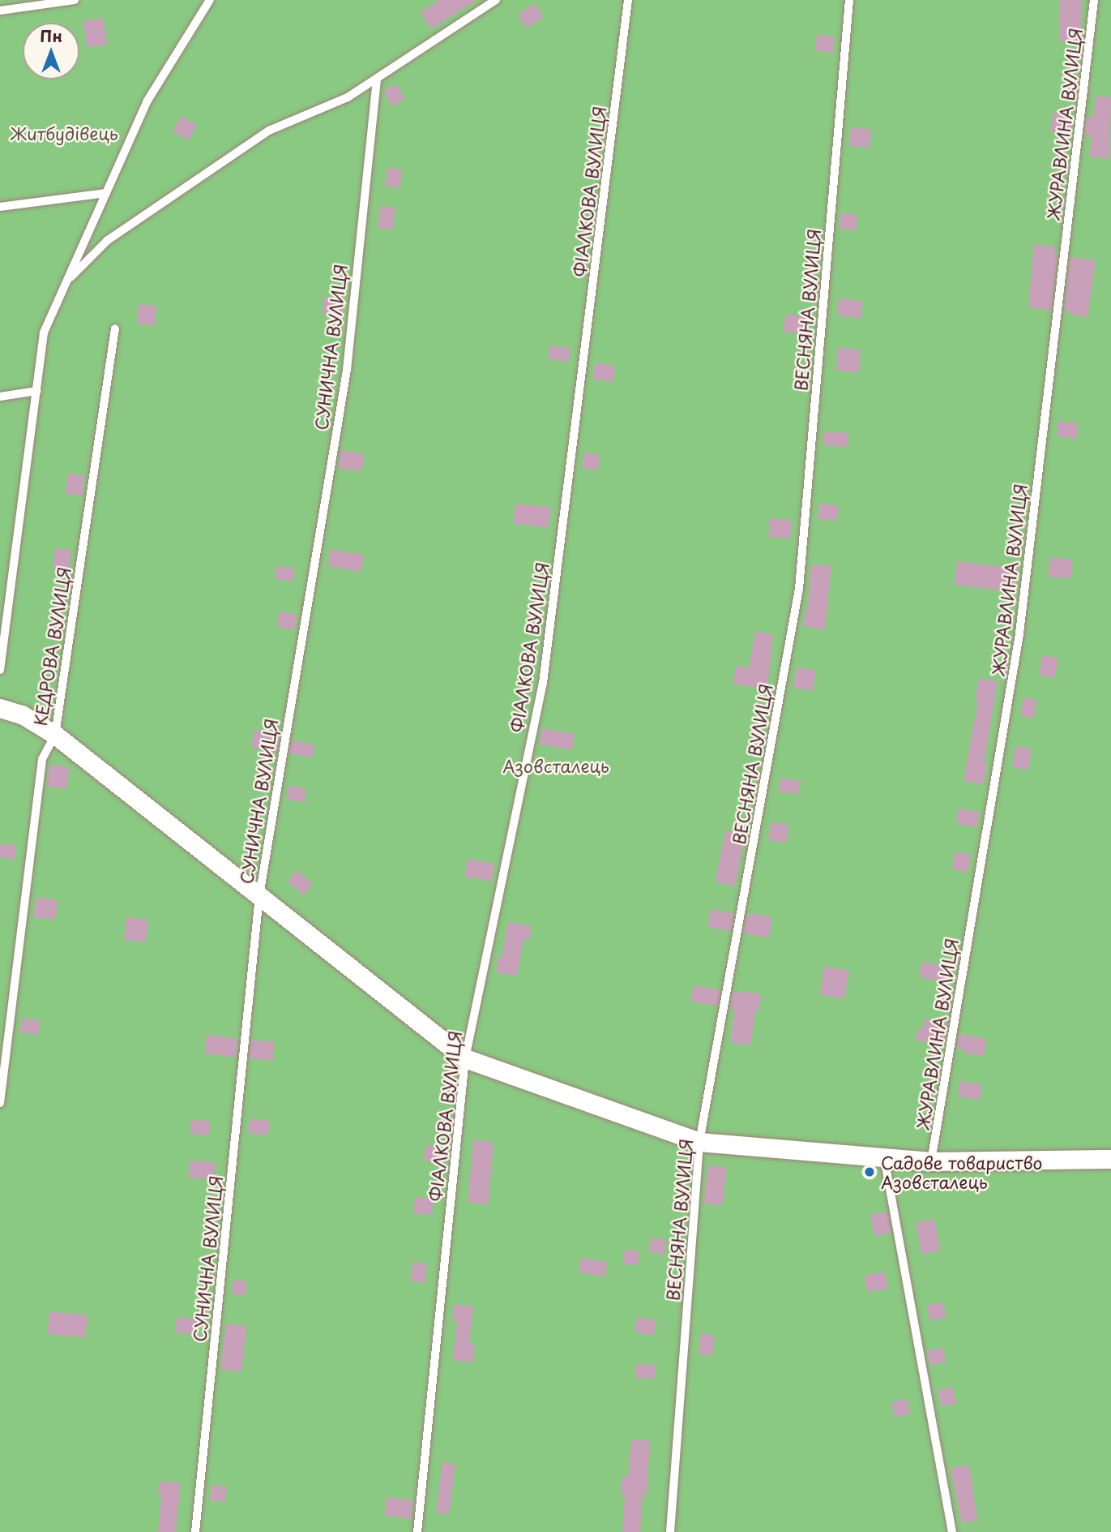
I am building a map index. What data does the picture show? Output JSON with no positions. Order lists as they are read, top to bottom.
{
  "streets": {
    "lane": [
      "ЖУРАВЛИНА ВУЛИЦЯ",
      "ФІАЛКОВА ВУЛИЦЯ",
      "ВЕСНЯНА ВУЛИЦЯ",
      "СУНИЧНА ВУЛИЦЯ",
      "КЕДРОВА ВУЛИЦЯ"
    ]
  },
  "parks": ["Житбудівець", "Азовсталець"],
  "places": ["Садове товариство Азовсталець"],
  "north": "top"
}
